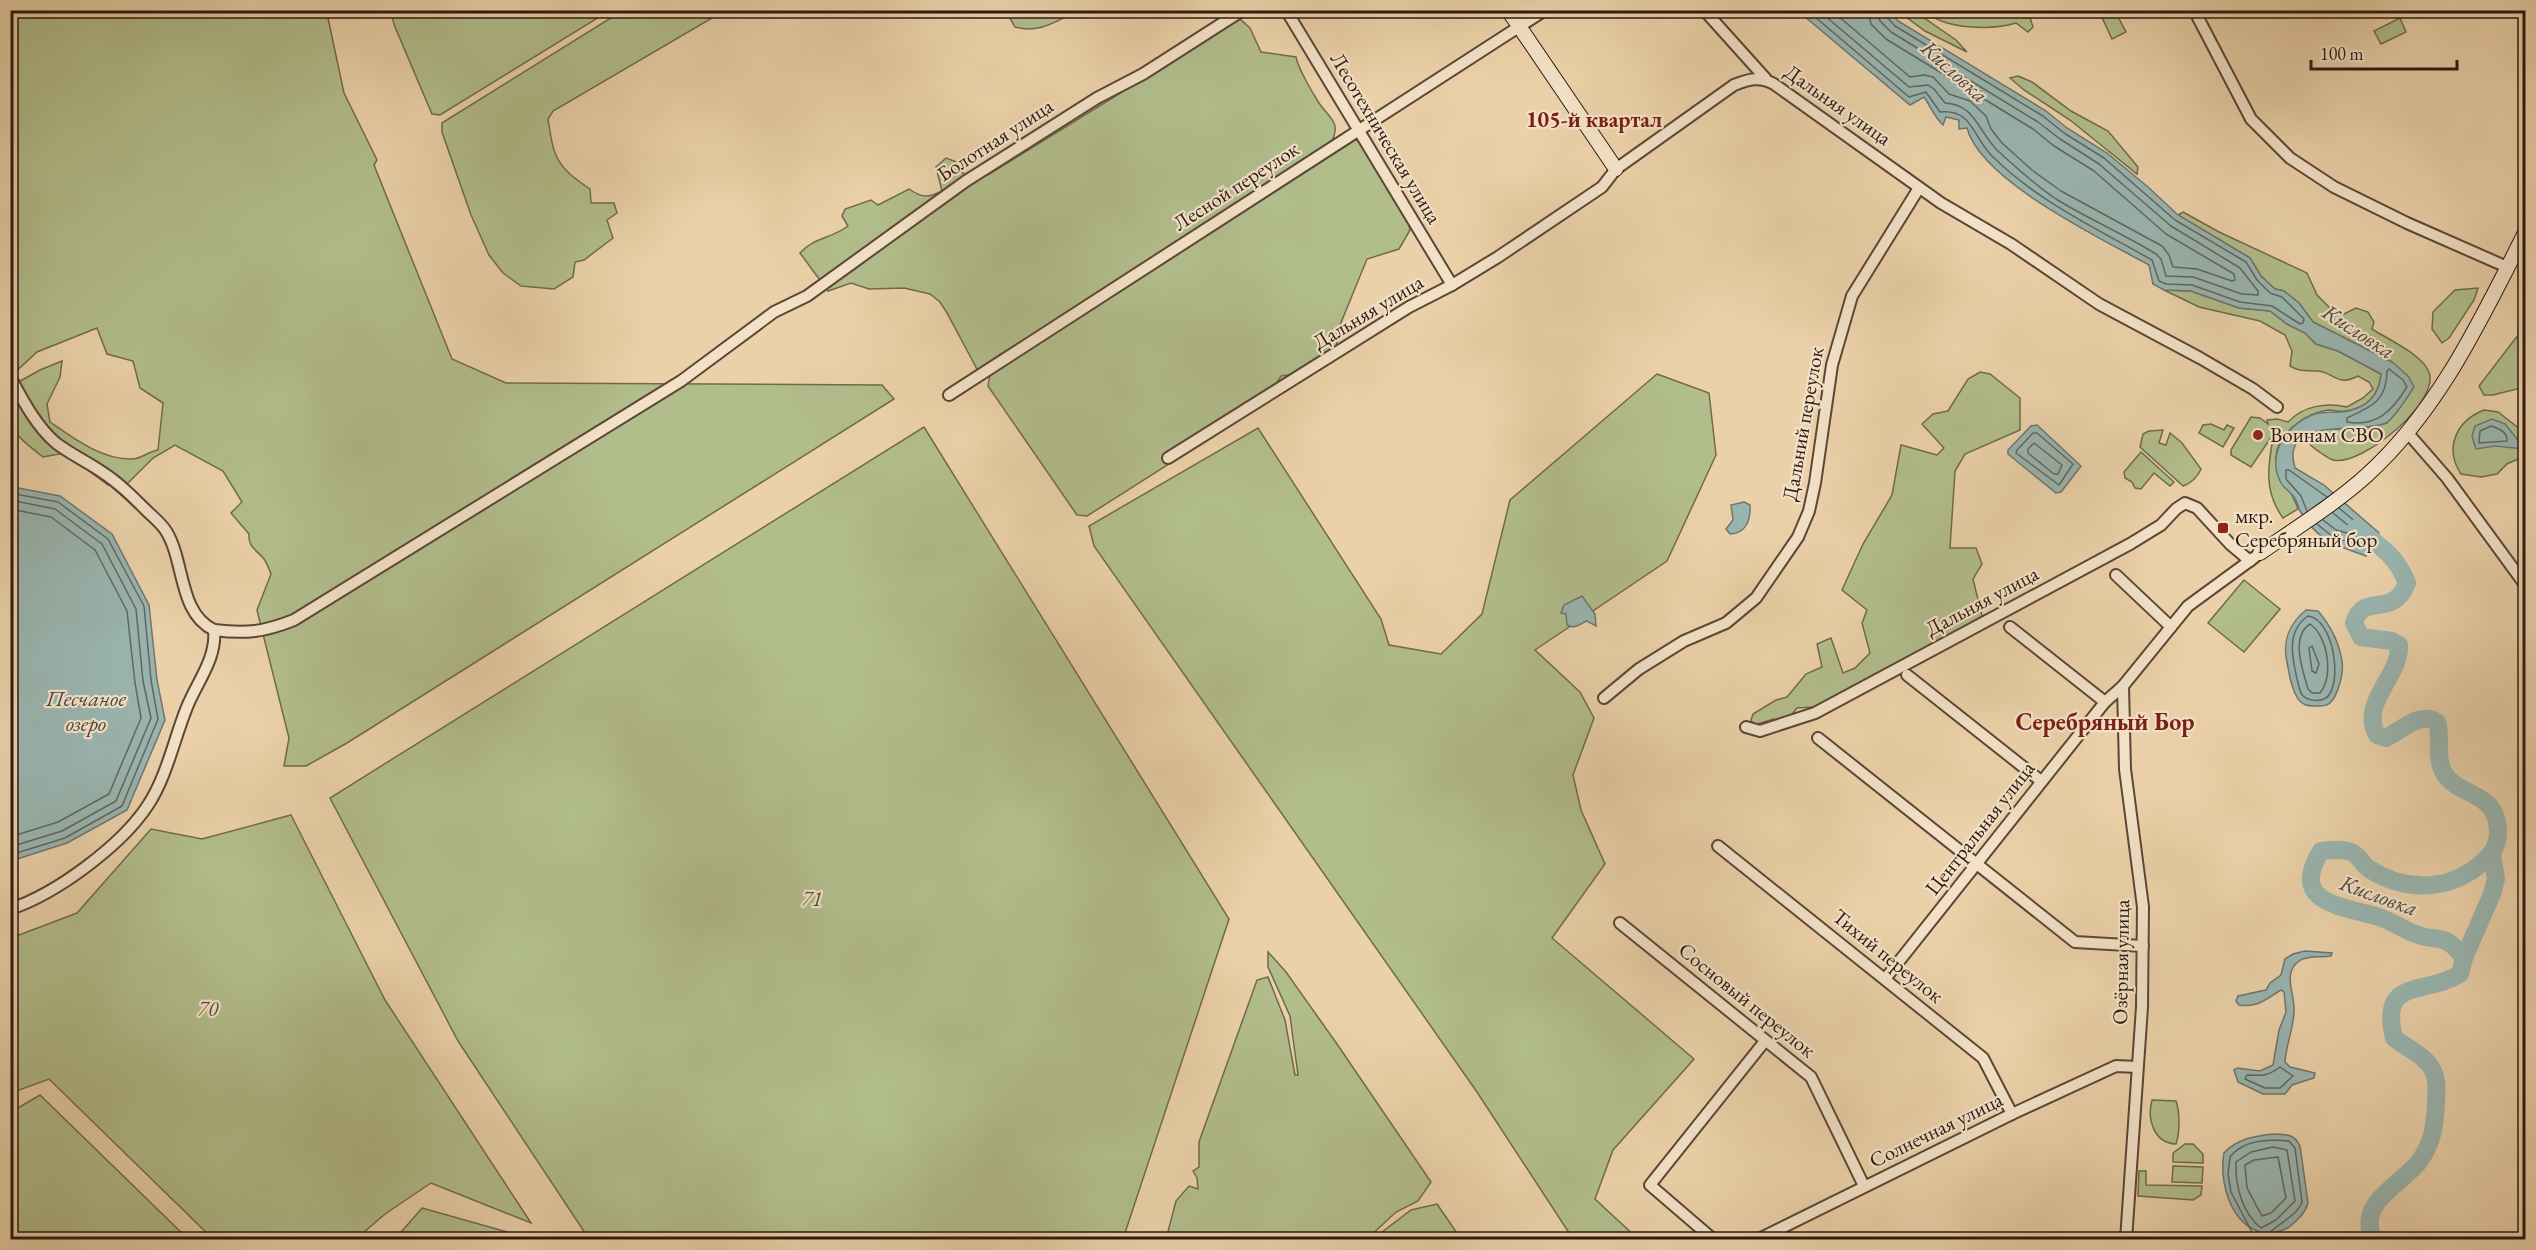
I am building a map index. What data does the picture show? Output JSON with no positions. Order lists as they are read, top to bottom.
{
  "streets": {
    "street": [
      "Дальняя улица",
      "Лесотехническая улица",
      "Болотная улица",
      "Лесной переулок",
      "Дальний переулок",
      "Центральная улица",
      "Тихий переулок",
      "Озёрная улица",
      "Сосновый переулок",
      "Солнечная улица"
    ]
  },
  "crossings": [
    ["Дальняя улица", "Лесотехническая улица"],
    ["Дальняя улица", "Дальний переулок"],
    ["Дальняя улица", "Центральная улица"],
    ["Лесотехническая улица", "Лесной переулок"],
    ["Центральная улица", "Тихий переулок"],
    ["Центральная улица", "Озёрная улица"],
    ["Тихий переулок", "Солнечная улица"],
    ["Озёрная улица", "Солнечная улица"],
    ["Сосновый переулок", "Солнечная улица"]
  ],
  "districts": ["105-й квартал", "Серебряный Бор"],
  "water": ["Кисловка", "Песчаное озеро"],
  "parks": ["71", "70"],
  "places": {
    "other": ["Воинам СВО"],
    "transit": ["мкр. Серебряный бор"]
  },
  "scale_bar": "100 m"
}
